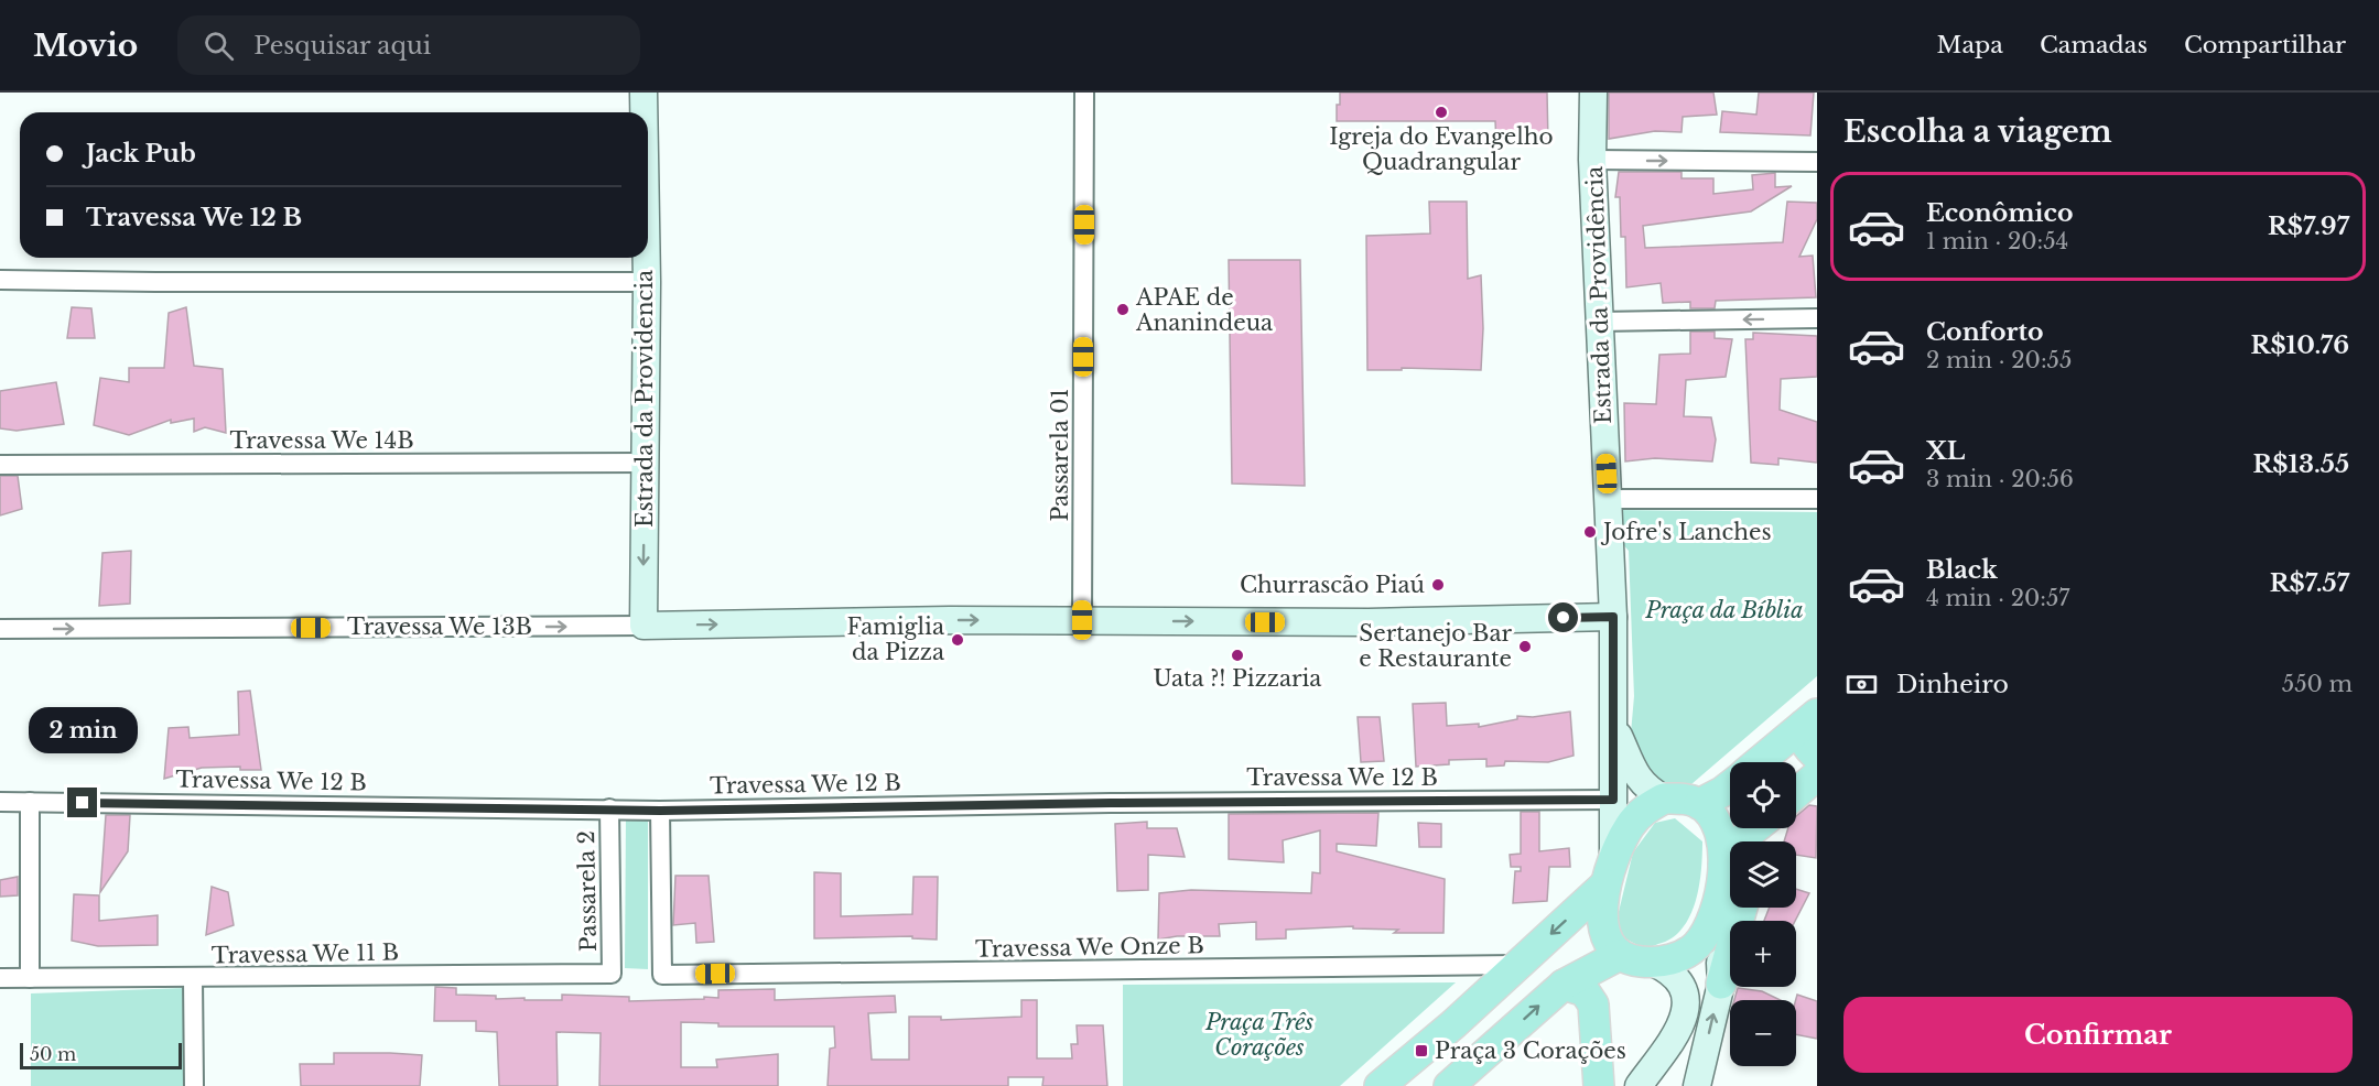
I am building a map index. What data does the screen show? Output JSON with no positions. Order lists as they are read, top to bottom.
{
  "streets": {
    "main road": ["Estrada da Providência", "Estrada da Providencia", "Travessa We 13B"],
    "street": [
      "Travessa We 14B",
      "Passarela 01",
      "Travessa We 12 B",
      "Passarela 2",
      "Travessa We Onze B",
      "Travessa We 11 B"
    ]
  },
  "crossings": [
    ["Estrada da Providência", "Travessa We 13B"],
    ["Estrada da Providência", "Travessa We 12 B"],
    ["Estrada da Providencia", "Travessa We 14B"],
    ["Estrada da Providencia", "Travessa We 13B"],
    ["Passarela 01", "Travessa We 13B"],
    ["Travessa We 12 B", "Passarela 2"],
    ["Travessa We 12 B", "Travessa We Onze B"],
    ["Passarela 2", "Travessa We 11 B"]
  ],
  "one_way": ["Estrada da Providencia", "Travessa We 13B"],
  "parks": ["Praça da Bíblia", "Praça Três Corações"],
  "places": {
    "other": [
      "Igreja do Evangelho Quadrangular",
      "APAE de Ananindeua",
      "Jofre's Lanches",
      "Churrascão Piaú",
      "Famiglia da Pizza",
      "Sertanejo Bar e Restaurante",
      "Uata ?! Pizzaria"
    ],
    "transit": ["Praça 3 Corações"]
  },
  "scale_bar": "50 m",
  "page": {
    "header": "Movio",
    "search": "Pesquisar aqui",
    "nav": ["Mapa", "Camadas", "Compartilhar"],
    "heading": "Escolha a viagem",
    "banner": ["Jack Pub", "Travessa We 12 B"],
    "list": [
      {
        "name": "Econômico",
        "note": "1 min · 20:54",
        "value": "R$7.97"
      },
      {
        "name": "Conforto",
        "note": "2 min · 20:55",
        "value": "R$10.76"
      },
      {
        "name": "XL",
        "note": "3 min · 20:56",
        "value": "R$13.55"
      },
      {
        "name": "Black",
        "note": "4 min · 20:57",
        "value": "R$7.57"
      }
    ],
    "pay": ["Dinheiro", "550 m"],
    "bubble": "2 min",
    "map_buttons": ["+", "−"],
    "buttons": "Confirmar",
    "scale": "50 m"
  }
}
